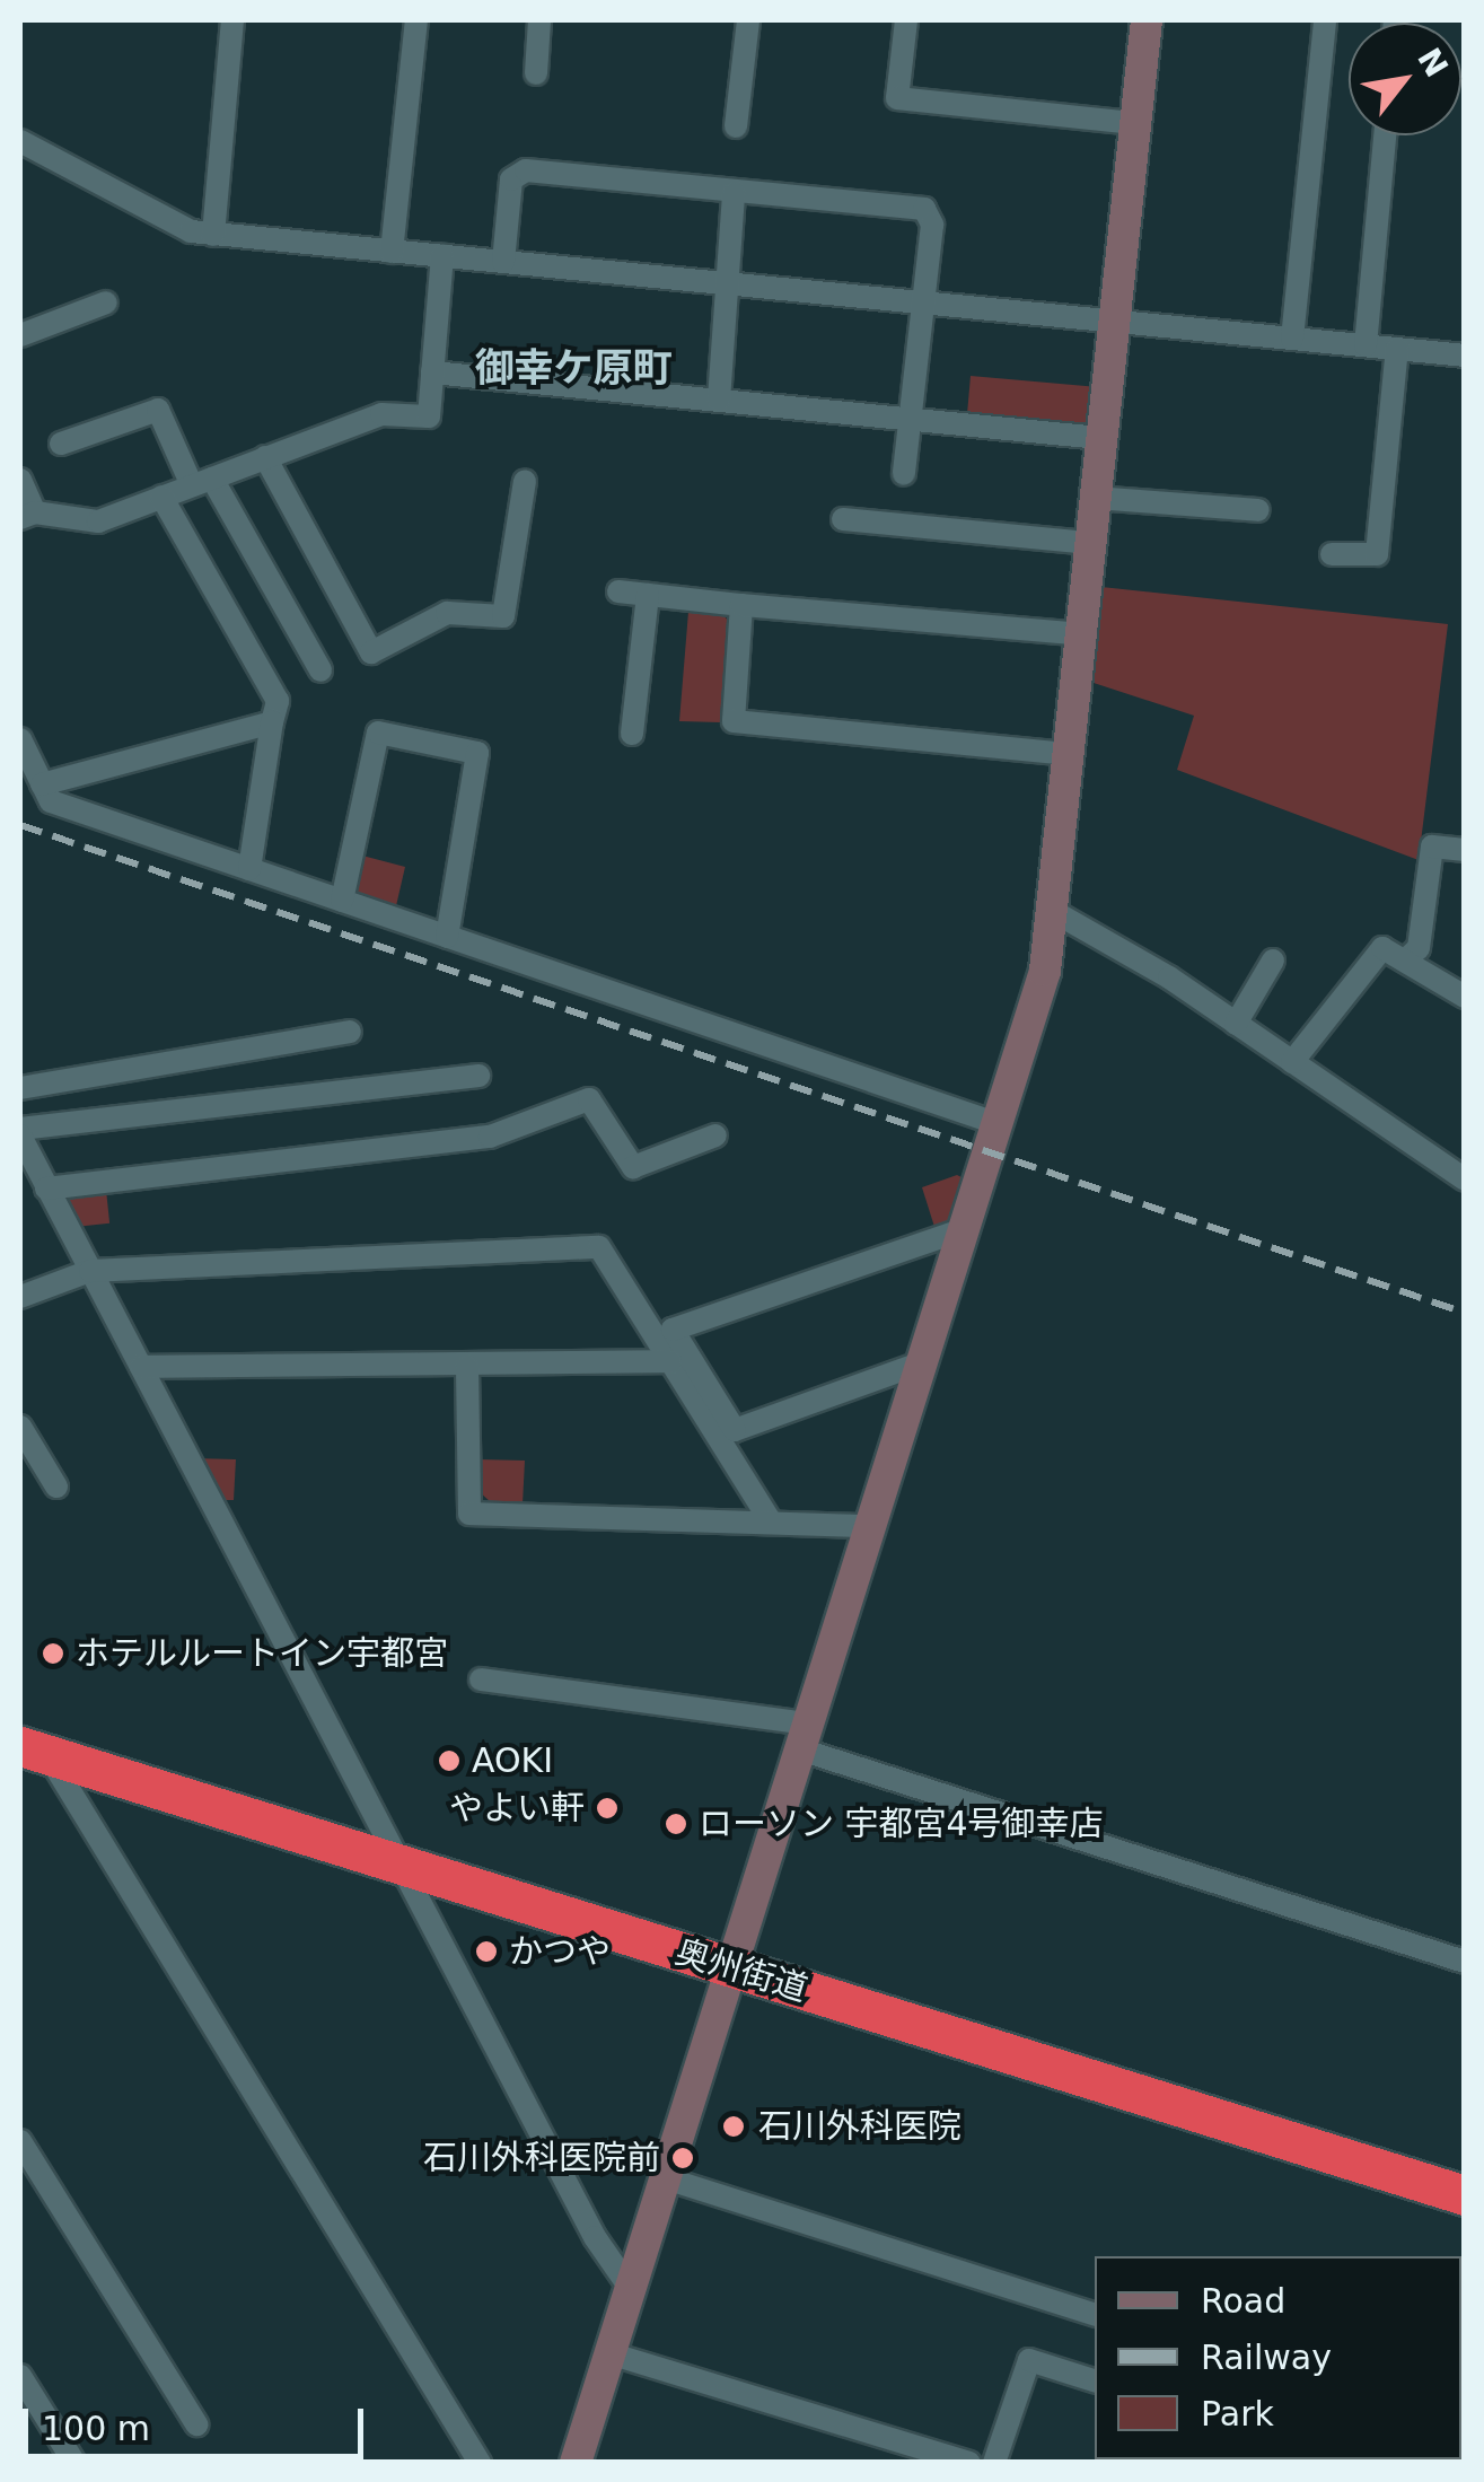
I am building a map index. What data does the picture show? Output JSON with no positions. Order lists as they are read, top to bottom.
{
  "streets": {
    "highway": ["奥州街道"]
  },
  "districts": ["御幸ケ原町"],
  "places": [
    "ホテルルートイン宇都宮",
    "AOKI",
    "やよい軒",
    "ローソン 宇都宮4号御幸店",
    "かつや",
    "石川外科医院",
    "石川外科医院前"
  ],
  "legend": ["Road", "Railway", "Park"],
  "scale_bar": "100 m",
  "north": "top right"
}
